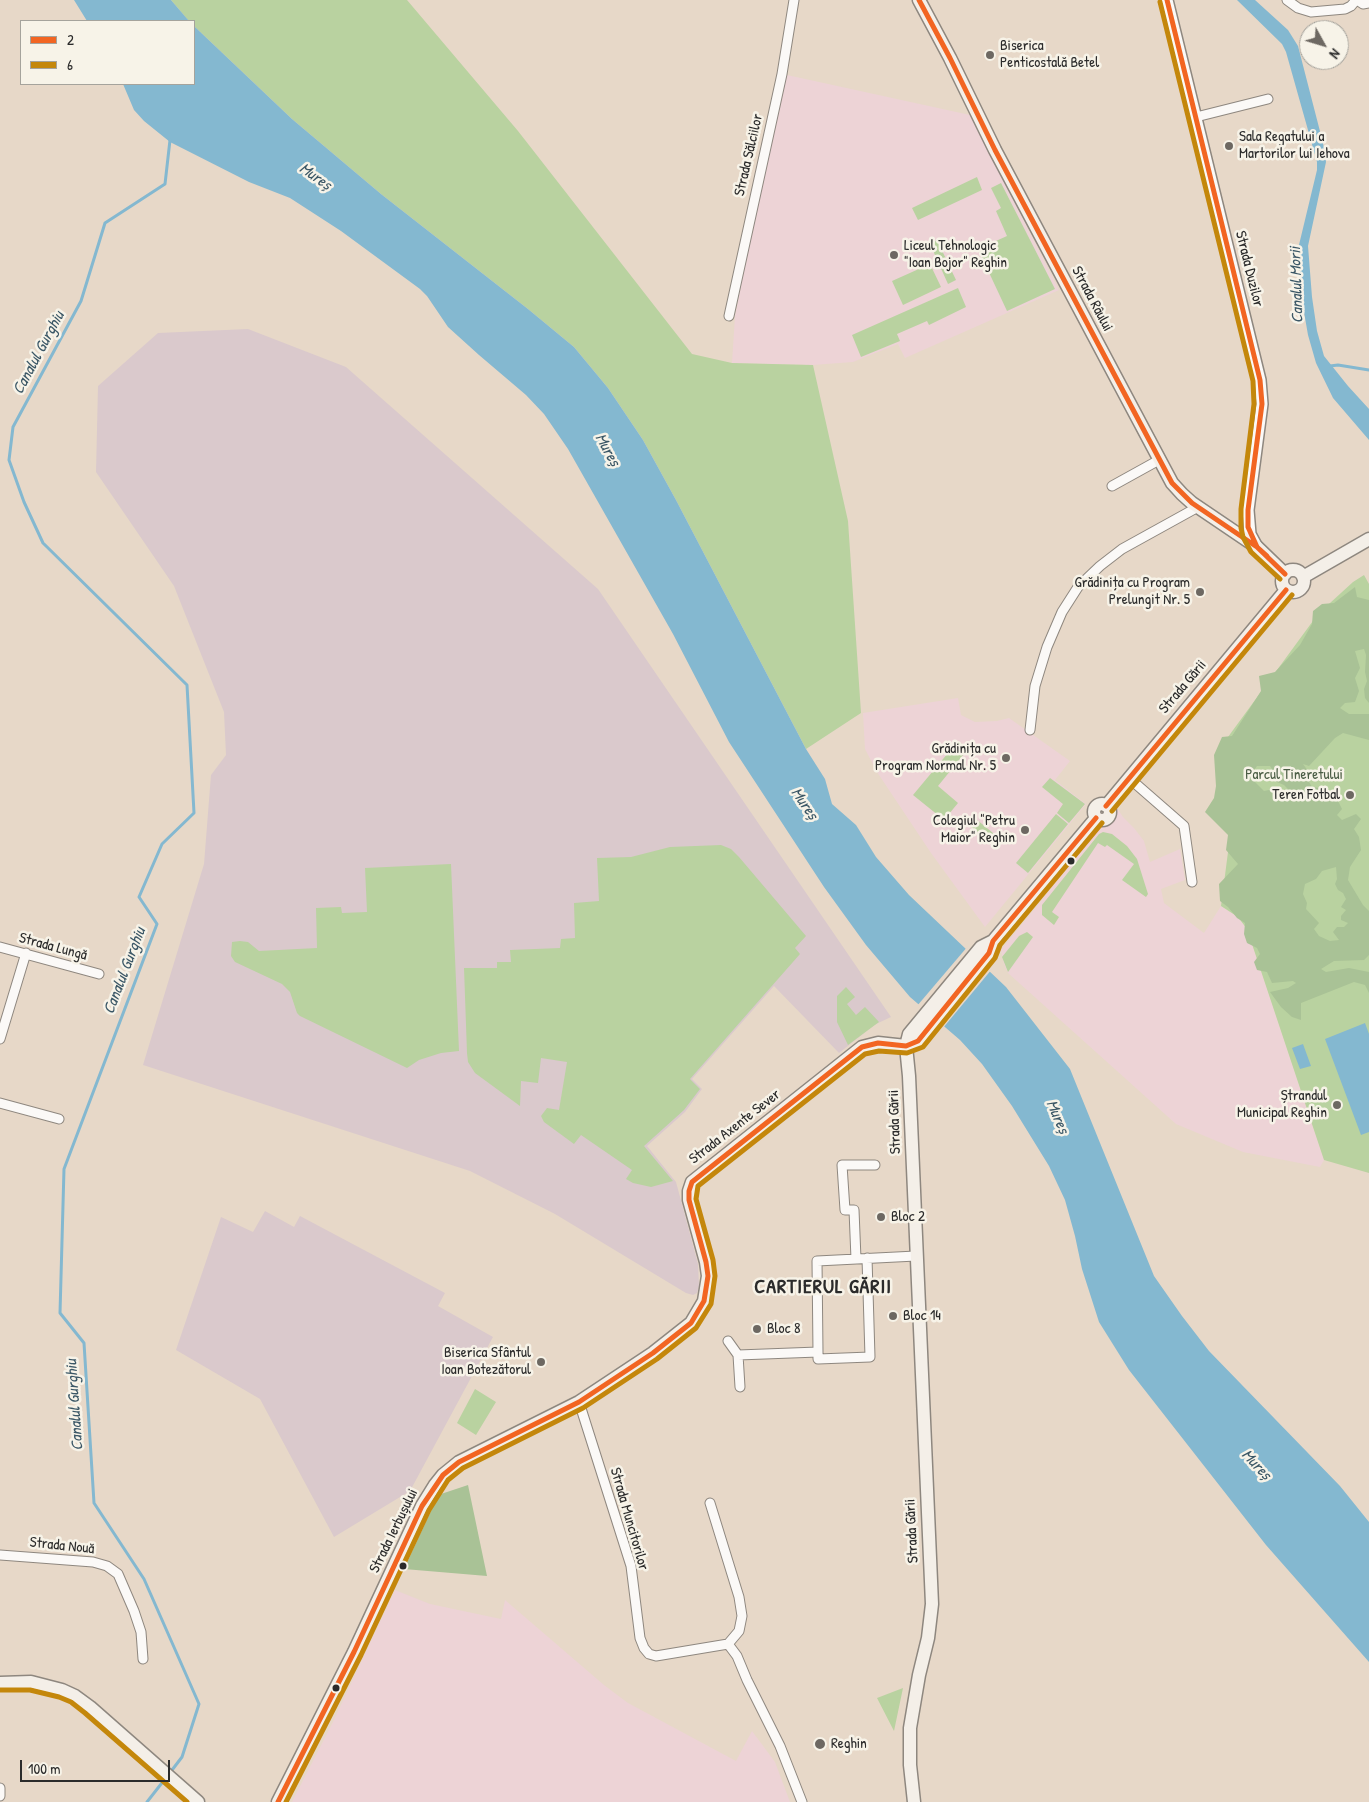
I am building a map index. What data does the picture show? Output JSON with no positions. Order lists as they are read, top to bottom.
{
  "streets": {
    "main road": [
      "Strada Râului",
      "Strada Gării",
      "Strada Axente Sever",
      "Strada Ierbușului"
    ],
    "street": [
      "Strada Sălciilor",
      "Strada Duzilor",
      "Strada Lungă",
      "Strada Muncitorilor",
      "Strada Nouă"
    ]
  },
  "crossings": [
    ["Strada Duzilor", "Strada Râului"],
    ["Strada Râului", "Strada Gării"],
    ["Strada Gării", "Strada Axente Sever"],
    ["Strada Axente Sever", "Strada Ierbușului"],
    ["Strada Muncitorilor", "Strada Ierbușului"]
  ],
  "districts": ["CARTIERUL GĂRII"],
  "water": ["Mureș", "Canalul Morii", "Canalul Gurghiu"],
  "parks": ["Parcul Tineretului"],
  "places": [
    "Biserica Penticostală Betel",
    "Sala Regatului a Martorilor lui Iehova",
    "Liceul Tehnologic \"Ioan Bojor\" Reghin",
    "Grădinița cu Program Prelungit Nr. 5",
    "Grădinița cu Program Normal Nr. 5",
    "Teren Fotbal",
    "Colegiul \"Petru Maior\" Reghin",
    "Ștrandul Municipal Reghin",
    "Bloc 2",
    "Bloc 14",
    "Bloc 8",
    "Biserica Sfântul Ioan Botezătorul",
    "Reghin"
  ],
  "lines": ["transit line 2", "transit line 6"],
  "legend": ["2", "6"],
  "scale_bar": "100 m",
  "north": "bottom right"
}
